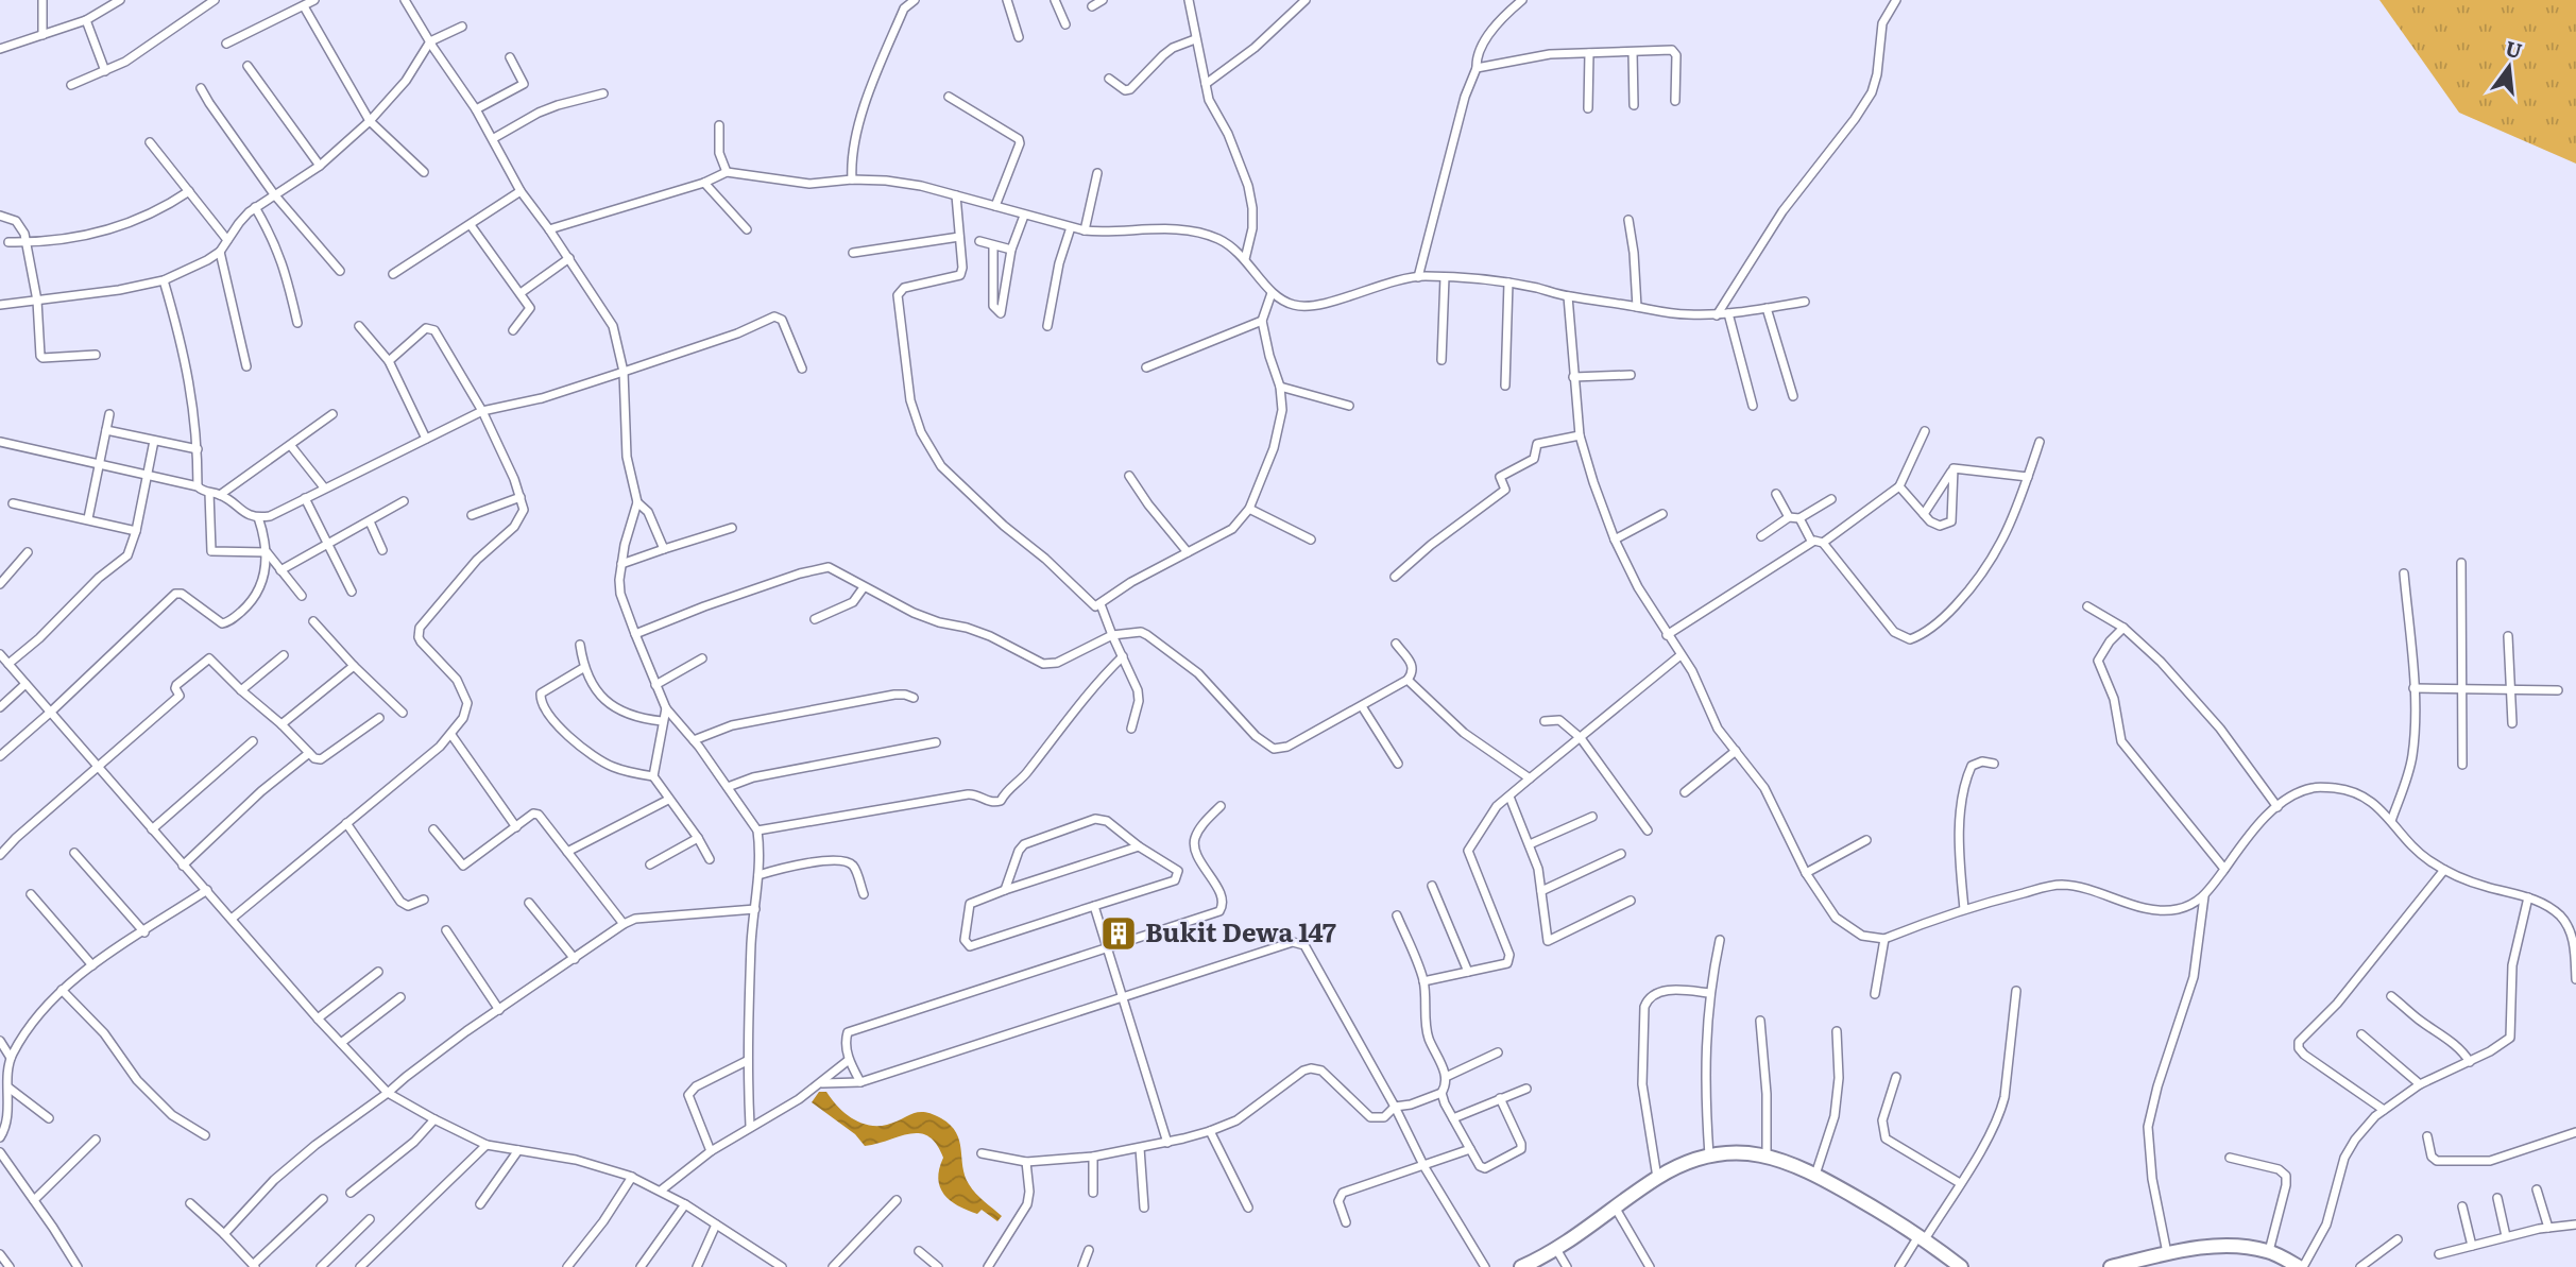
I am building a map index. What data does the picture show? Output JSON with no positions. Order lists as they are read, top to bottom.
{
  "places": {
    "building": ["Bukit Dewa 147"]
  },
  "north": "top"
}
